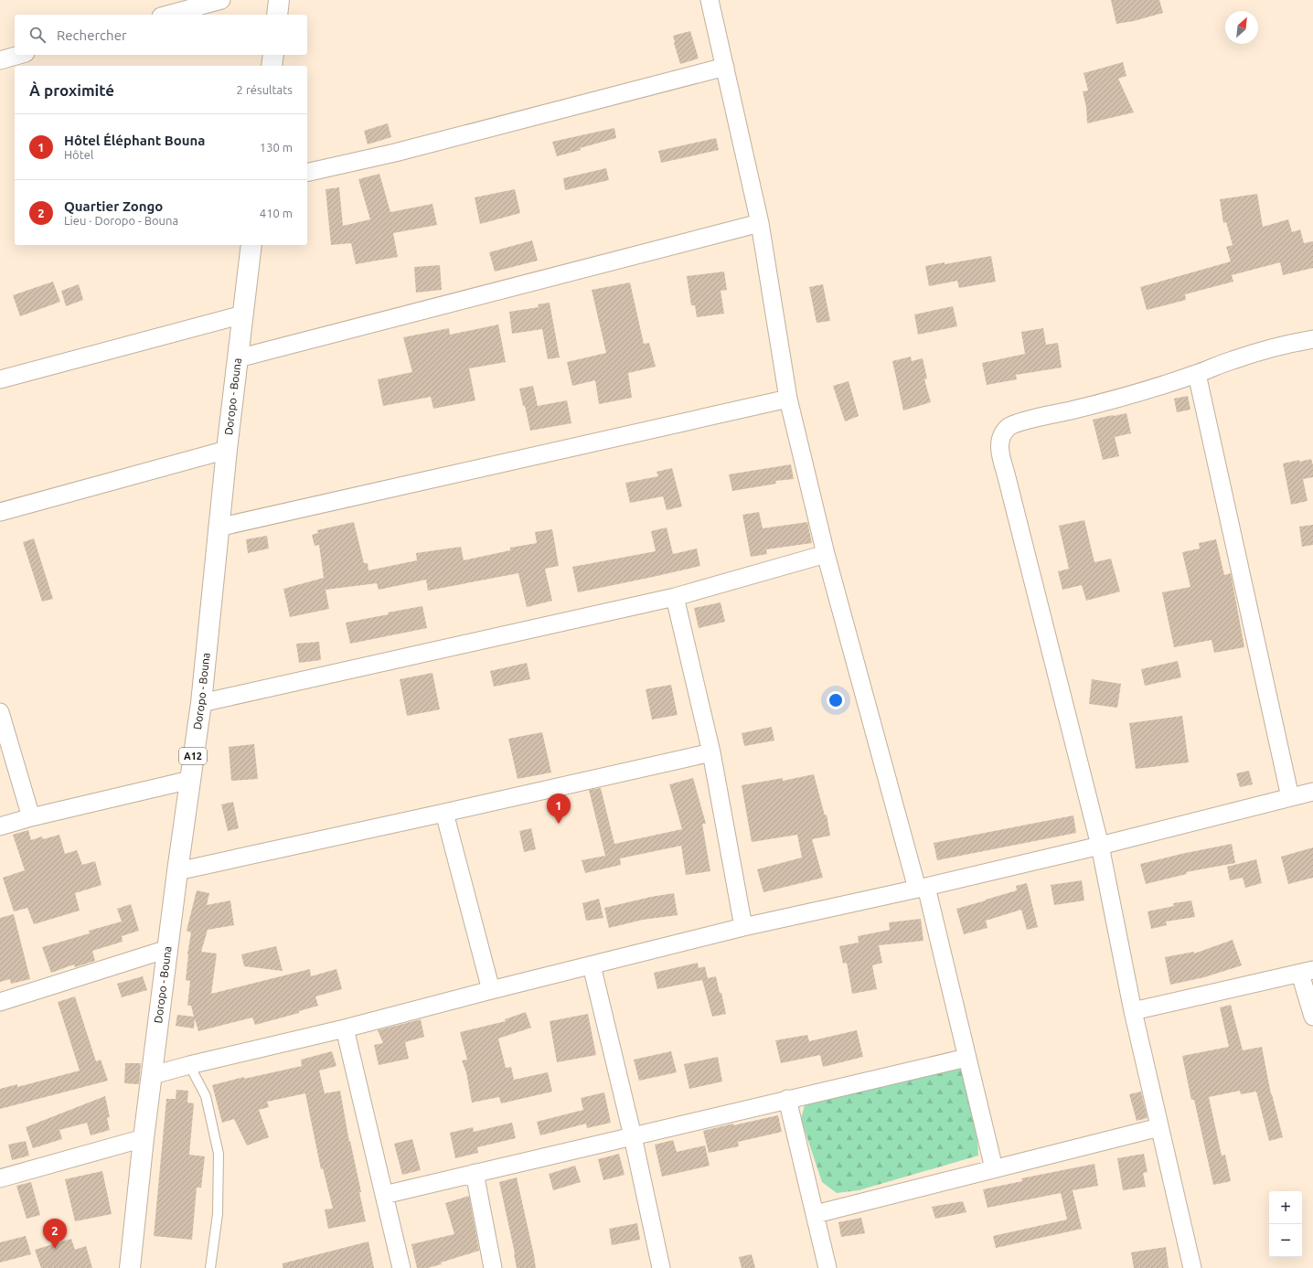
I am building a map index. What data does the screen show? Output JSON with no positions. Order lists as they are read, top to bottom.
{
  "streets": {
    "main road": ["Doropo - Bouna", "A12"]
  },
  "north": "top right",
  "page": {
    "search": "Rechercher",
    "heading": ["À proximité", "2 résultats"],
    "list": [
      {
        "mark": "1",
        "name": "Hôtel Éléphant Bouna",
        "note": "Hôtel",
        "value": "130 m"
      },
      {
        "mark": "2",
        "name": "Quartier Zongo",
        "note": "Lieu · Doropo - Bouna",
        "value": "410 m"
      }
    ],
    "pins": ["1", "2"],
    "map_buttons": ["+", "−"]
  }
}
